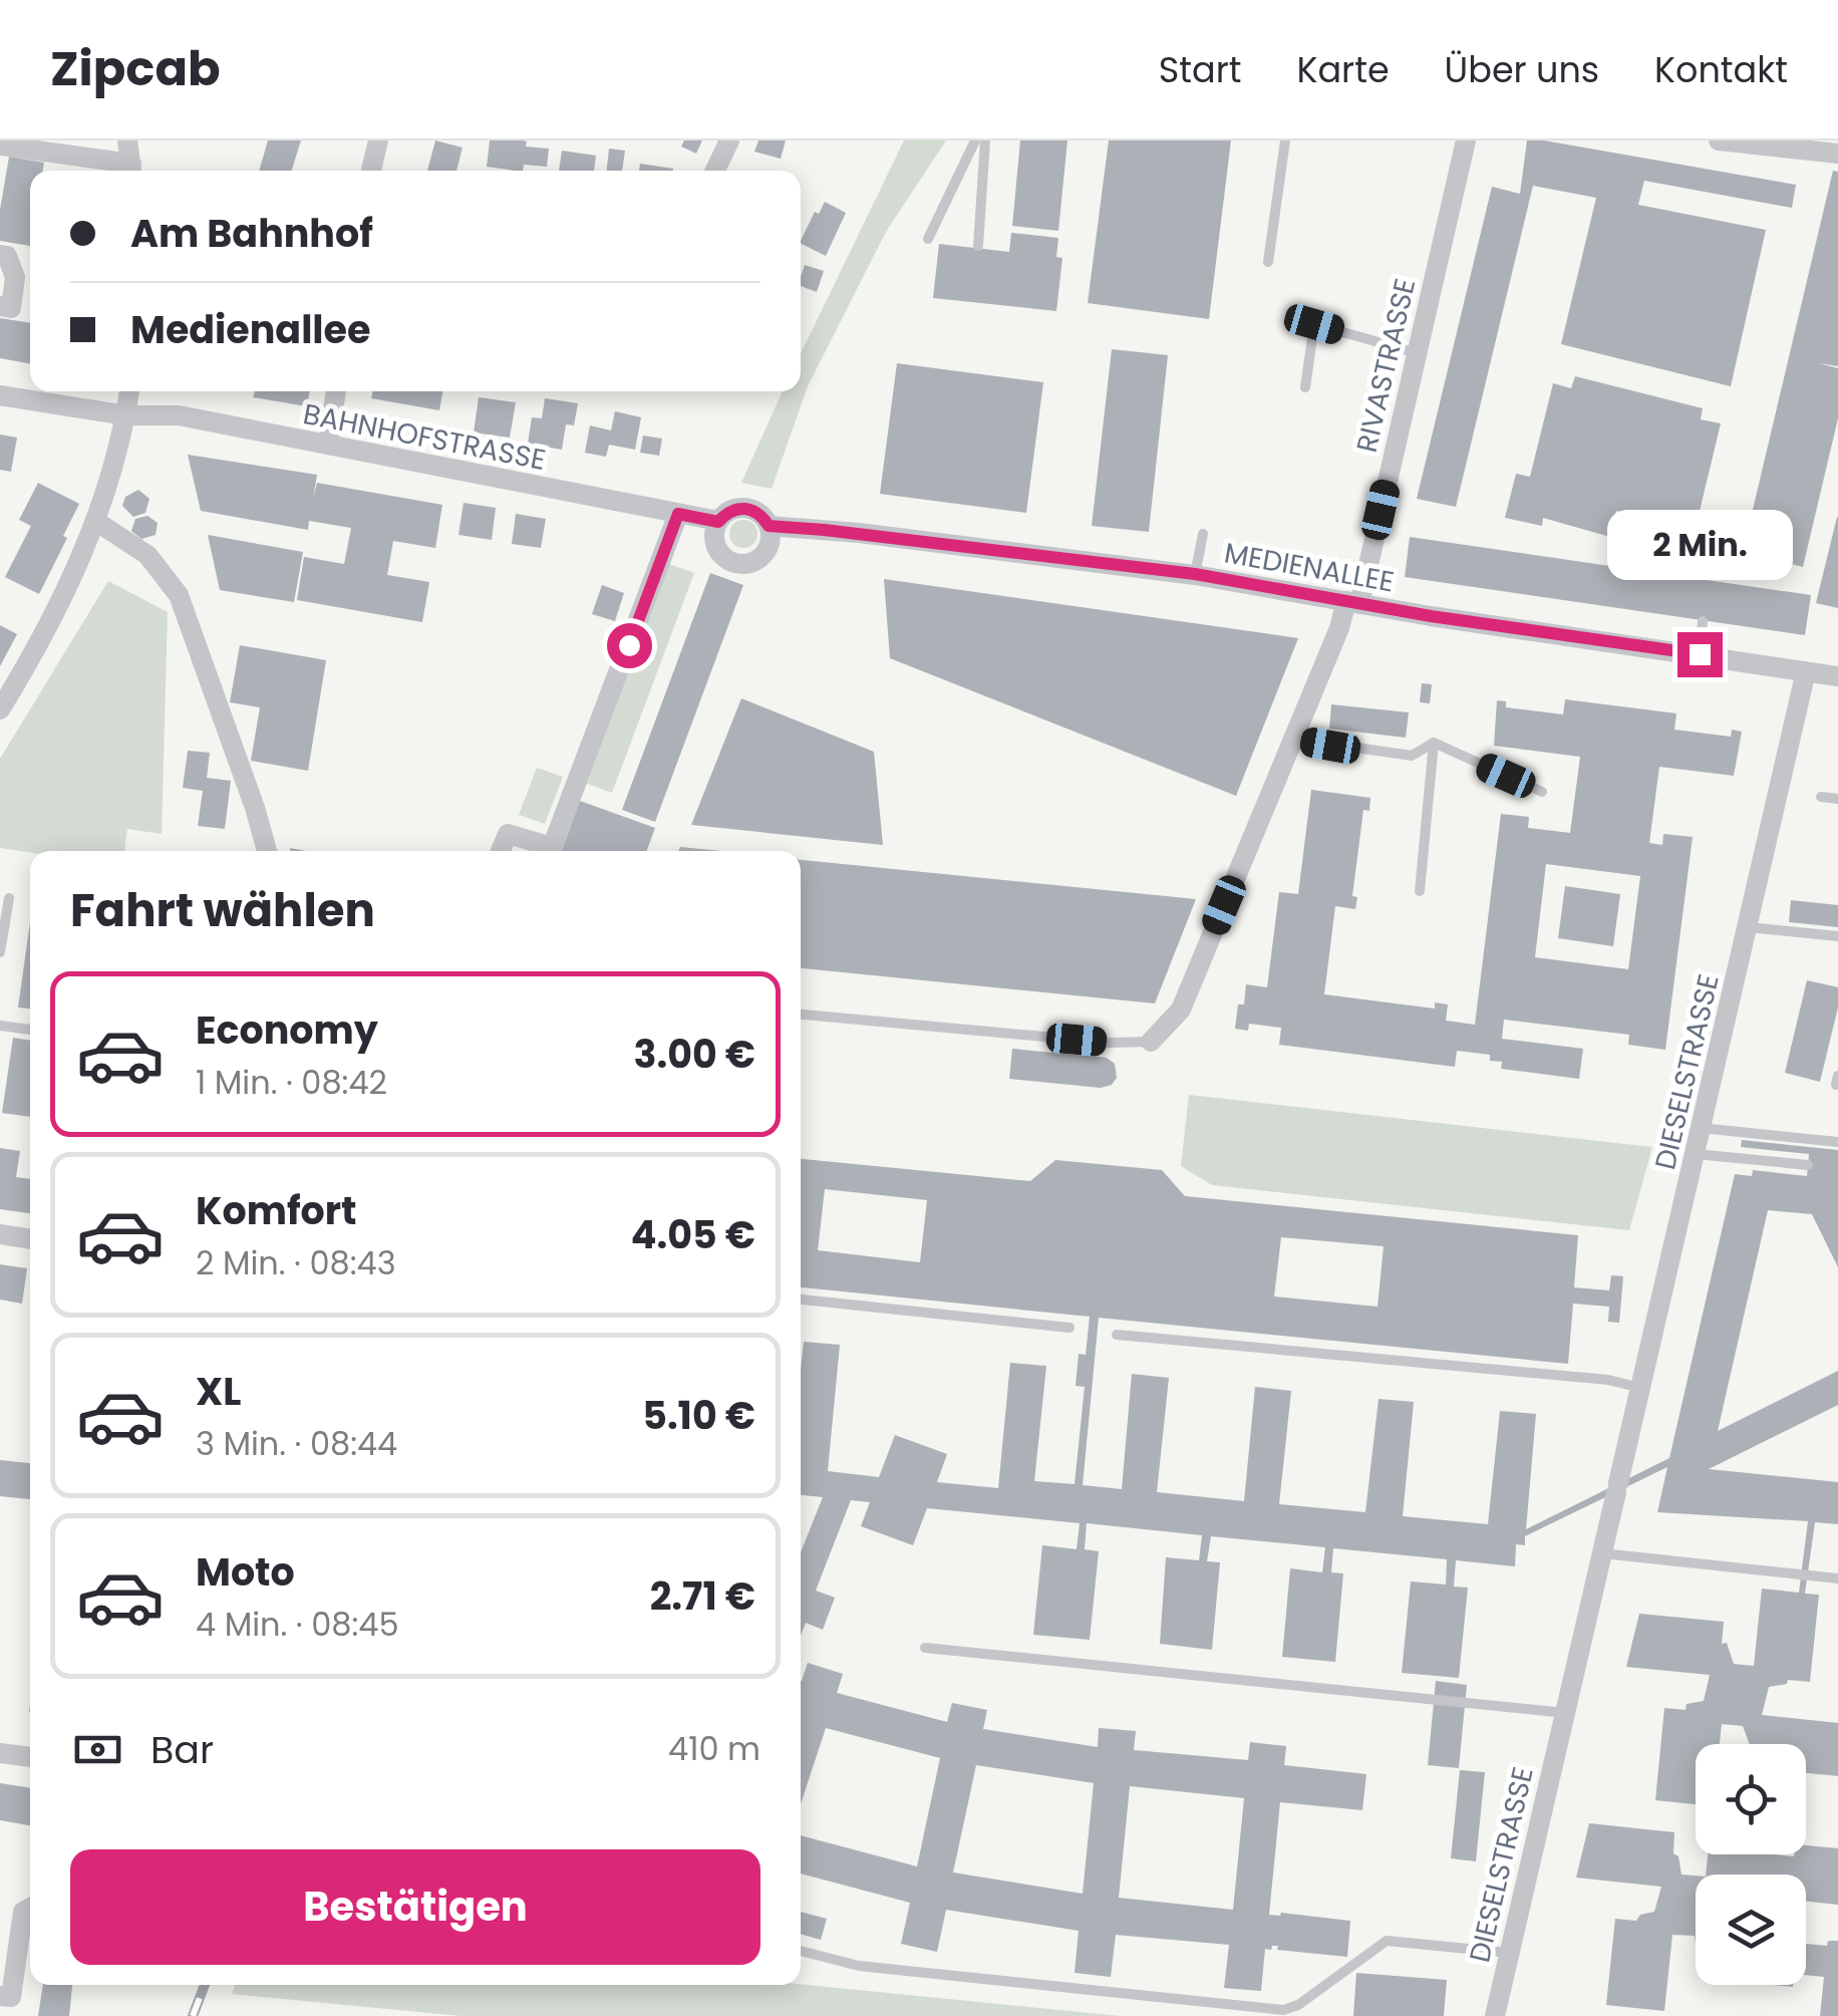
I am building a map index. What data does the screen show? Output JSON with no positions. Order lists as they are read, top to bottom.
{
  "streets": {
    "street": [
      "RIVASTRASSE",
      "BAHNHOFSTRASSE",
      "MEDIENALLEE",
      "DIESELSTRASSE"
    ]
  },
  "crossings": [
    ["RIVASTRASSE", "MEDIENALLEE"],
    ["BAHNHOFSTRASSE", "MEDIENALLEE"],
    ["MEDIENALLEE", "DIESELSTRASSE"]
  ],
  "page": {
    "header": "Zipcab",
    "nav": [
      "Start",
      "Karte",
      "Über uns",
      "Kontakt"
    ],
    "banner": ["Am Bahnhof", "Medienallee"],
    "bubble": "2 Min.",
    "heading": "Fahrt wählen",
    "list": [
      {
        "name": "Economy",
        "note": "1 Min. · 08:42",
        "value": "3.00 €"
      },
      {
        "name": "Komfort",
        "note": "2 Min. · 08:43",
        "value": "4.05 €"
      },
      {
        "name": "XL",
        "note": "3 Min. · 08:44",
        "value": "5.10 €"
      },
      {
        "name": "Moto",
        "note": "4 Min. · 08:45",
        "value": "2.71 €"
      }
    ],
    "pay": ["Bar", "410 m"],
    "buttons": "Bestätigen"
  }
}
